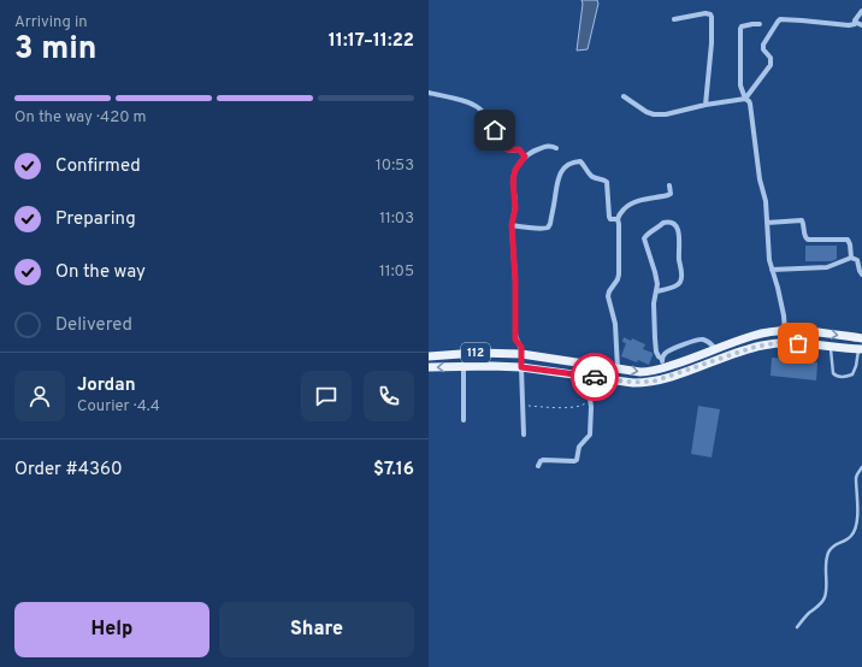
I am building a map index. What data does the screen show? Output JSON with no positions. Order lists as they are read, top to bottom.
{
  "streets": {
    "main road": ["112"]
  },
  "page": {
    "heading": ["3 min", "Arriving in", "11:17–11:22"],
    "panel": [
      "Jordan",
      "Courier · 4.4",
      "Order #4360",
      "$7.16"
    ],
    "bar": "On the way · 420 m",
    "list": [
      ["Confirmed", "10:53"],
      ["Preparing", "11:03"],
      ["On the way", "11:05"],
      "Delivered"
    ],
    "buttons": ["Help", "Share"]
  }
}
